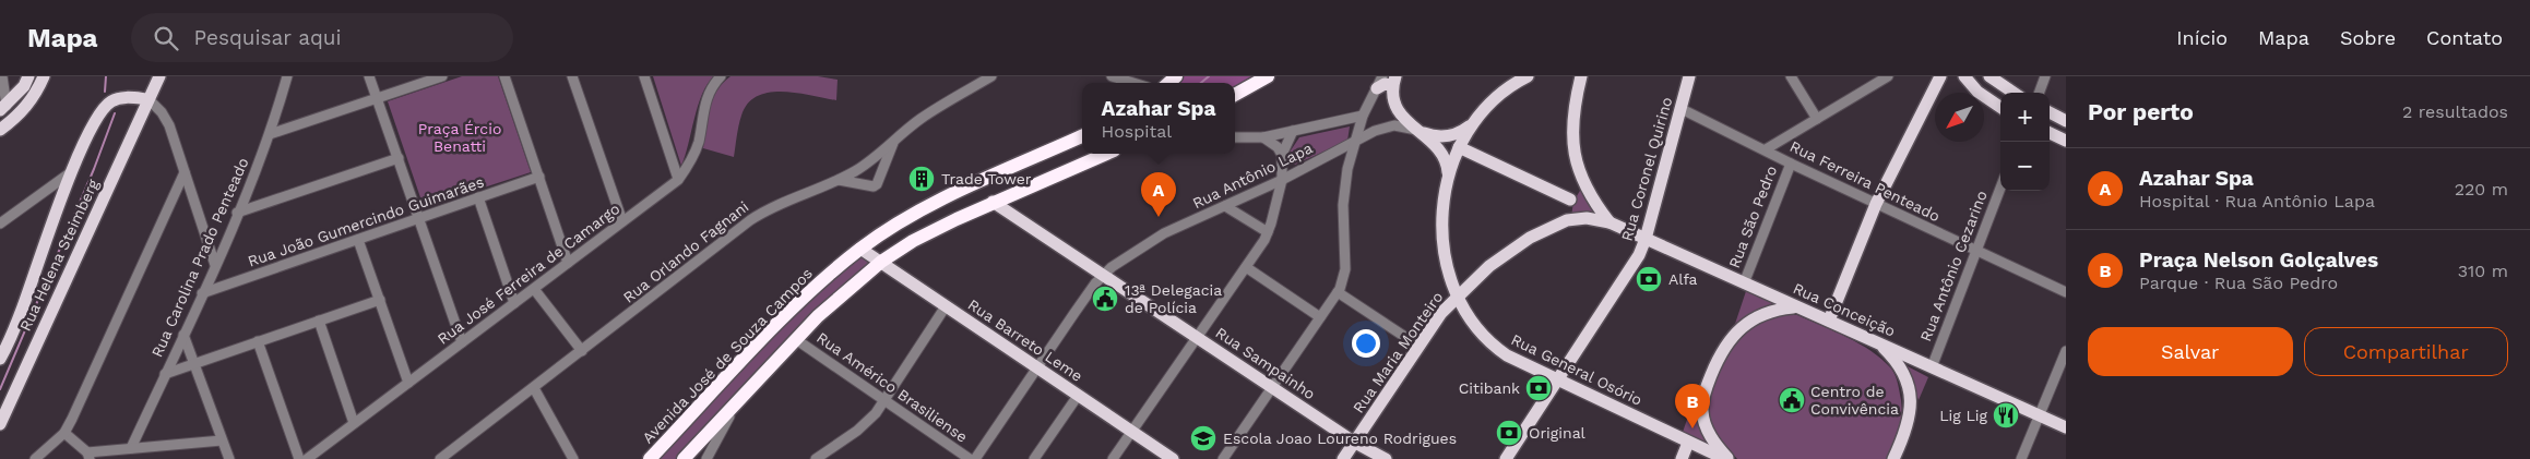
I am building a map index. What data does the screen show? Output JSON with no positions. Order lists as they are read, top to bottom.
{
  "streets": {
    "highway": ["Avenida José de Souza Campos"],
    "main road": [
      "Rua Coronel Quirino",
      "Rua Helena Steimberg",
      "Rua Conceição",
      "Rua Barreto Leme",
      "Rua Maria Monteiro",
      "Rua Sampainho",
      "Rua General Osório"
    ],
    "street": [
      "Rua Antônio Lapa",
      "Rua Ferreira Penteado",
      "Rua São Pedro",
      "Rua João Gumercindo Guimarães",
      "Rua Orlando Fagnani",
      "Rua Carolina Prado Penteado",
      "Rua Antônio Cezarino",
      "Rua José Ferreira de Camargo",
      "Rua Américo Brasiliense"
    ]
  },
  "crossings": [
    ["Rua Coronel Quirino", "Rua Ferreira Penteado"],
    ["Rua Coronel Quirino", "Rua Conceição"],
    ["Rua Coronel Quirino", "Rua General Osório"],
    ["Rua Antônio Lapa", "Rua Barreto Leme"],
    ["Rua Antônio Lapa", "Rua Sampainho"],
    ["Rua Ferreira Penteado", "Rua São Pedro"],
    ["Rua Ferreira Penteado", "Rua Antônio Cezarino"],
    ["Rua São Pedro", "Rua Conceição"],
    ["Rua João Gumercindo Guimarães", "Rua Carolina Prado Penteado"],
    ["Rua Antônio Cezarino", "Rua Conceição"],
    ["Rua Conceição", "Rua Maria Monteiro"],
    ["Rua Barreto Leme", "Avenida José de Souza Campos"],
    ["Rua Maria Monteiro", "Rua Sampainho"],
    ["Rua Maria Monteiro", "Rua General Osório"]
  ],
  "parks": ["Praça Ércio Benatti"],
  "places": {
    "building": ["Trade Tower"],
    "bank": ["Alfa", "Citibank", "Original"],
    "public building": ["13ª Delegacia de Polícia", "Centro de Convivência"],
    "restaurant": ["Lig Lig"],
    "school or university": ["Escola Joao Loureno Rodrigues"]
  },
  "north": "bottom left",
  "page": {
    "header": "Mapa",
    "search": "Pesquisar aqui",
    "nav": [
      "Início",
      "Mapa",
      "Sobre",
      "Contato"
    ],
    "heading": ["Por perto", "2 resultados"],
    "popup": ["Azahar Spa", "Hospital"],
    "map_buttons": ["+", "−"],
    "list": [
      {
        "mark": "A",
        "name": "Azahar Spa",
        "note": "Hospital · Rua Antônio Lapa",
        "value": "220 m"
      },
      {
        "mark": "B",
        "name": "Praça Nelson Golçalves",
        "note": "Parque · Rua São Pedro",
        "value": "310 m"
      }
    ],
    "pins": ["A", "B"],
    "buttons": ["Salvar", "Compartilhar"]
  }
}
